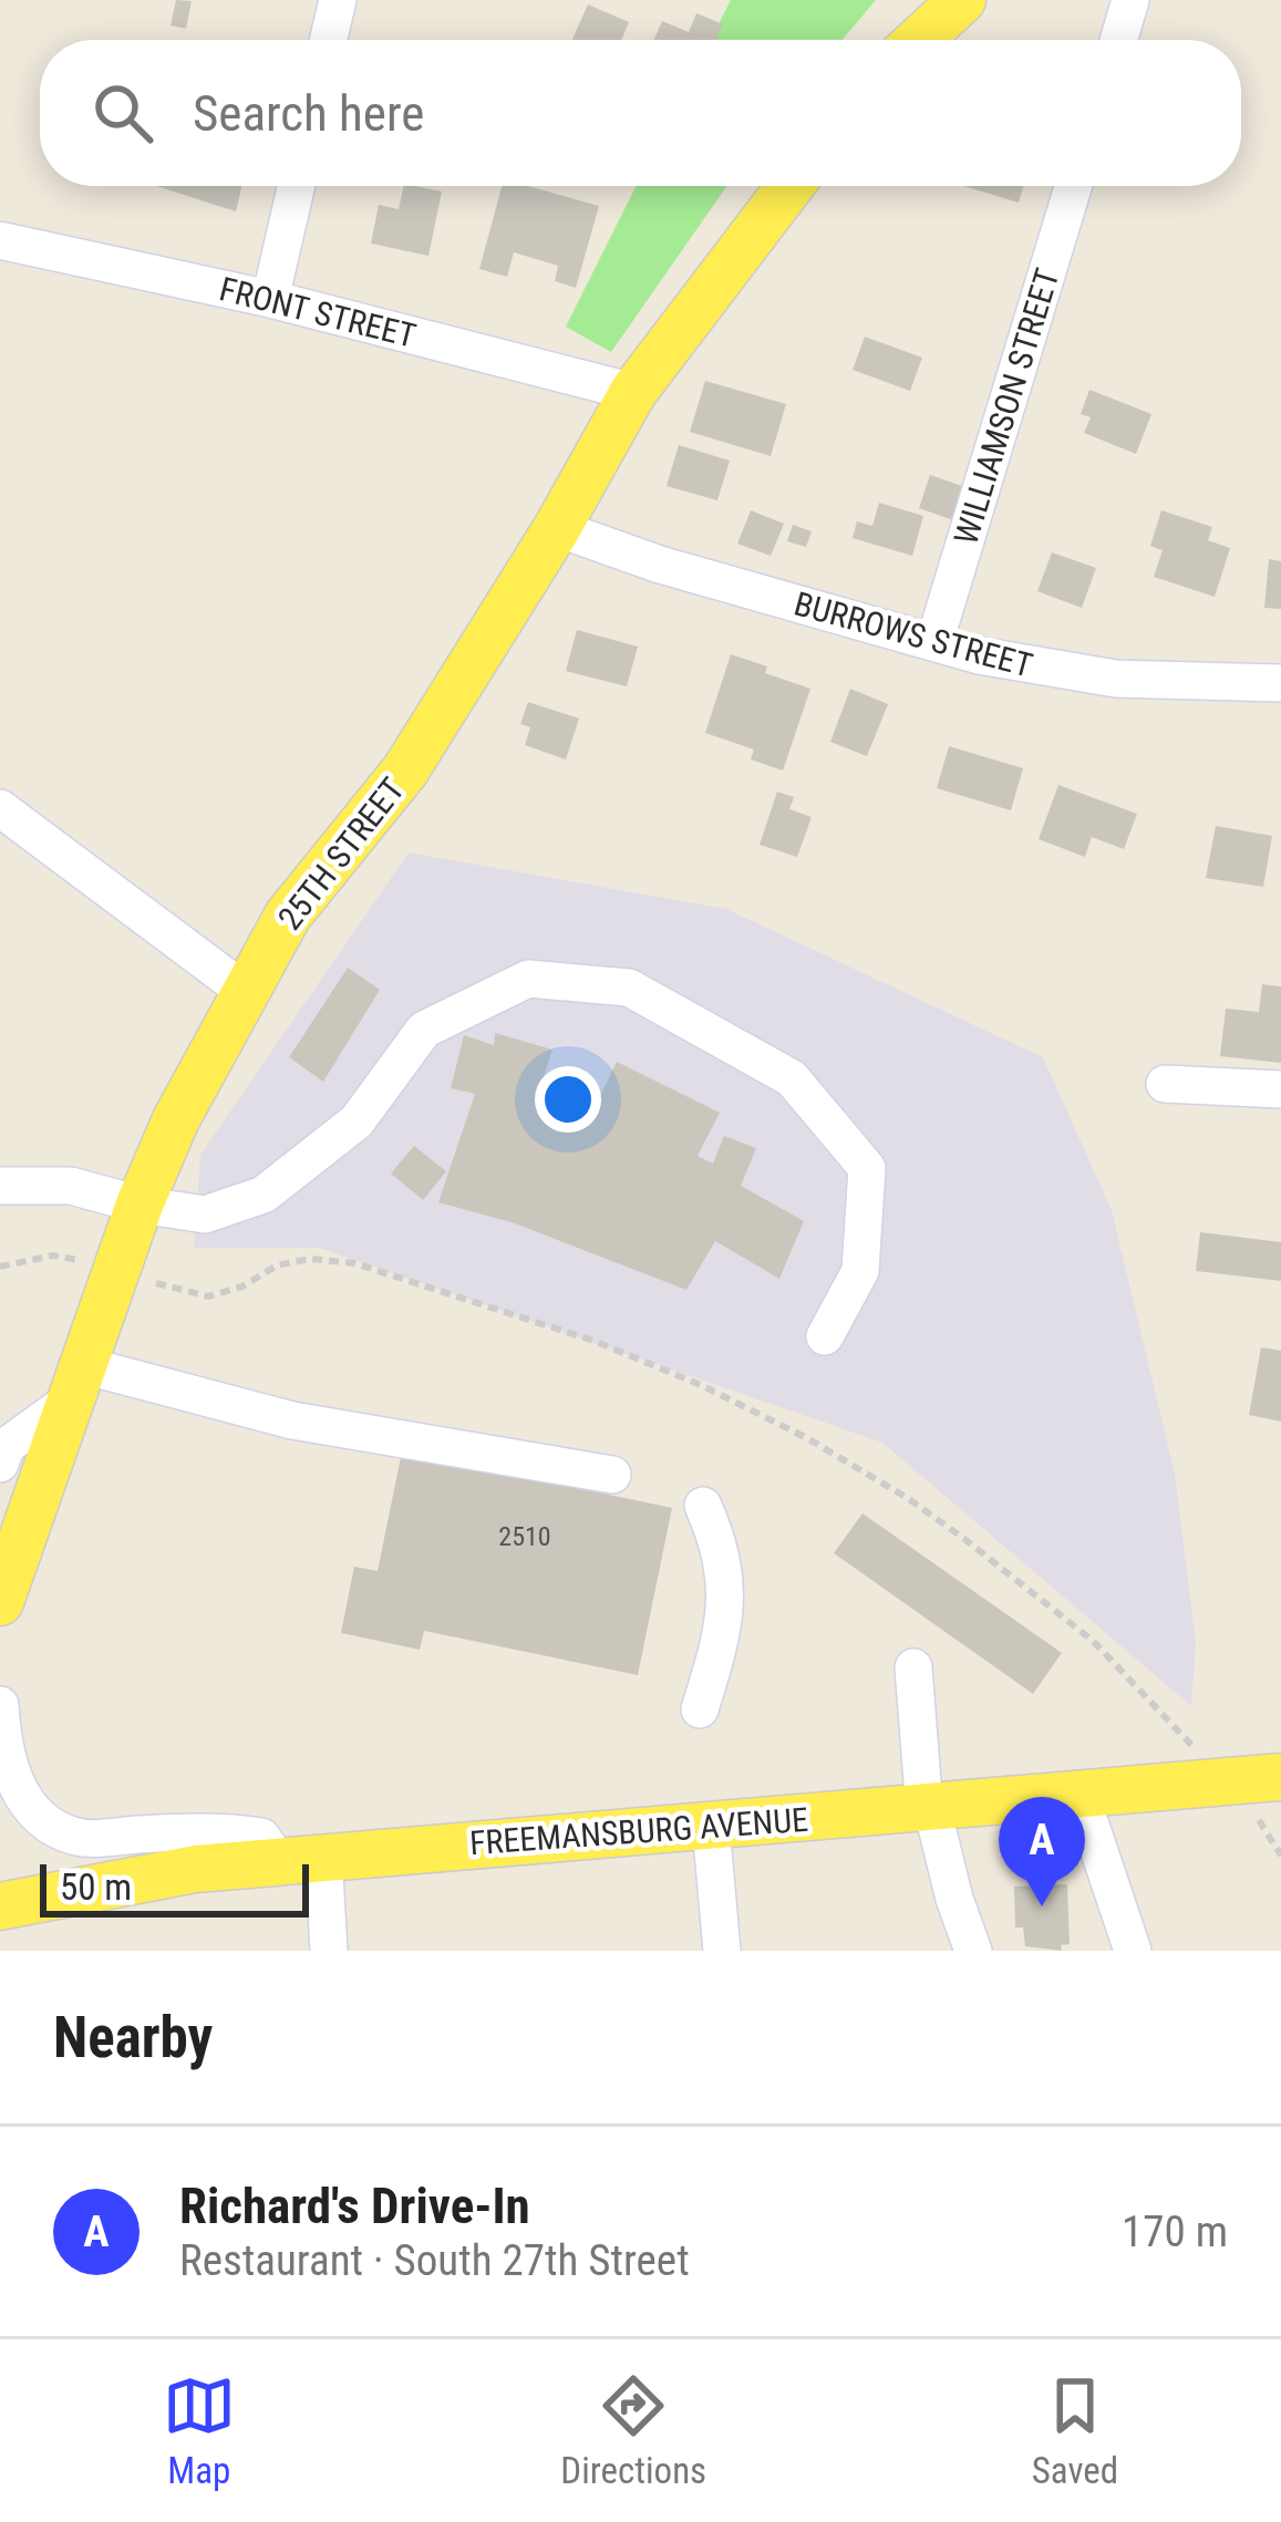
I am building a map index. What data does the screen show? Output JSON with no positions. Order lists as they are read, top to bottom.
{
  "streets": {
    "main road": ["25TH STREET", "FREEMANSBURG AVENUE"],
    "street": ["FRONT STREET", "WILLIAMSON STREET", "BURROWS STREET"]
  },
  "crossings": [
    ["FRONT STREET", "25TH STREET"],
    ["WILLIAMSON STREET", "BURROWS STREET"],
    ["BURROWS STREET", "25TH STREET"]
  ],
  "house_numbers": ["2510"],
  "scale_bar": "50 m",
  "page": {
    "search": "Search here",
    "pins": "A",
    "scale": "50 m",
    "heading": "Nearby",
    "list": [
      {
        "mark": "A",
        "name": "Richard's Drive-In",
        "note": "Restaurant · South 27th Street",
        "value": "170 m"
      }
    ],
    "nav": ["Map", "Directions", "Saved"]
  }
}
